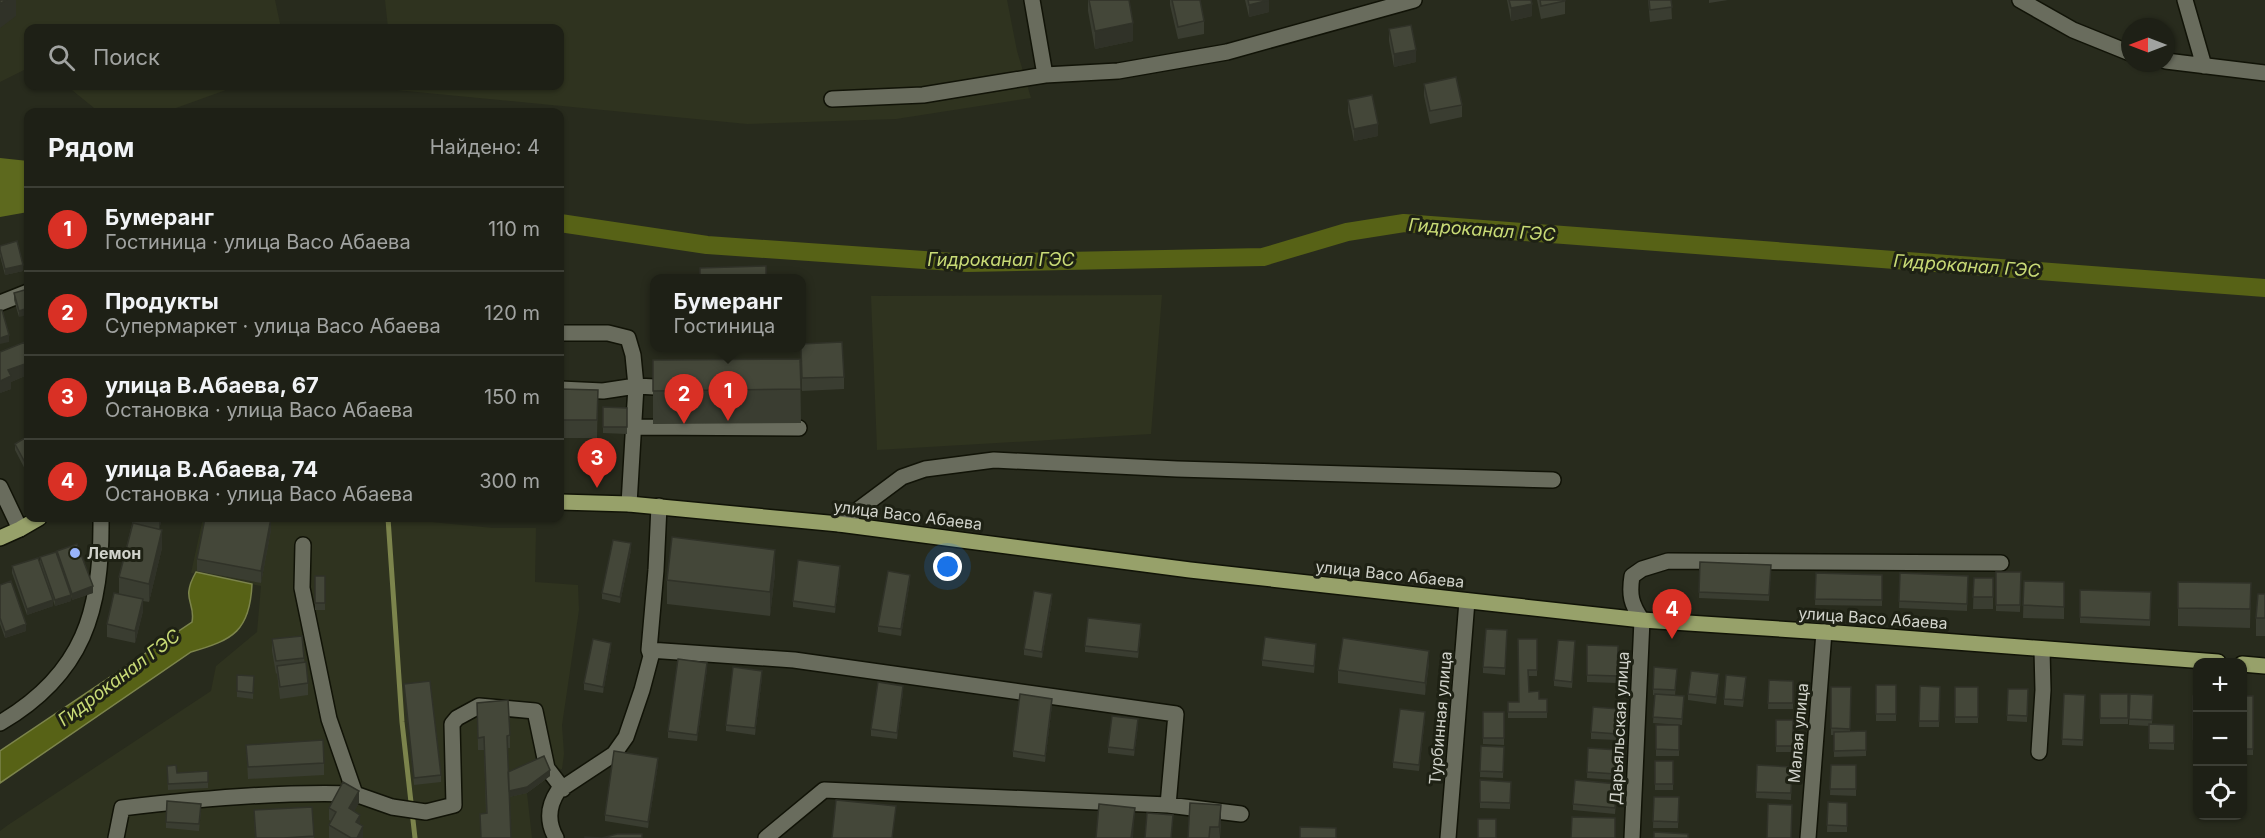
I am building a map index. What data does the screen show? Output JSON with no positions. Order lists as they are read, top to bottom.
{
  "streets": {
    "main road": ["улица Васо Абаева"],
    "street": ["Турбинная улица", "Дарьяльская улица", "Малая улица"]
  },
  "crossings": [
    ["улица Васо Абаева", "Турбинная улица"],
    ["улица Васо Абаева", "Дарьяльская улица"],
    ["улица Васо Абаева", "Малая улица"]
  ],
  "water": ["Гидроканал ГЭС"],
  "places": ["Лемон"],
  "north": "left",
  "page": {
    "search": "Поиск",
    "heading": ["Рядом", "Найдено: 4"],
    "list": [
      {
        "mark": "1",
        "name": "Бумеранг",
        "note": "Гостиница · улица Васо Абаева",
        "value": "110 m"
      },
      {
        "mark": "2",
        "name": "Продукты",
        "note": "Супермаркет · улица Васо Абаева",
        "value": "120 m"
      },
      {
        "mark": "3",
        "name": "улица В.Абаева, 67",
        "note": "Остановка · улица Васо Абаева",
        "value": "150 m"
      },
      {
        "mark": "4",
        "name": "улица В.Абаева, 74",
        "note": "Остановка · улица Васо Абаева",
        "value": "300 m"
      }
    ],
    "popup": ["Бумеранг", "Гостиница"],
    "pins": [
      "1",
      "2",
      "3",
      "4"
    ],
    "map_buttons": ["+", "−"]
  }
}
